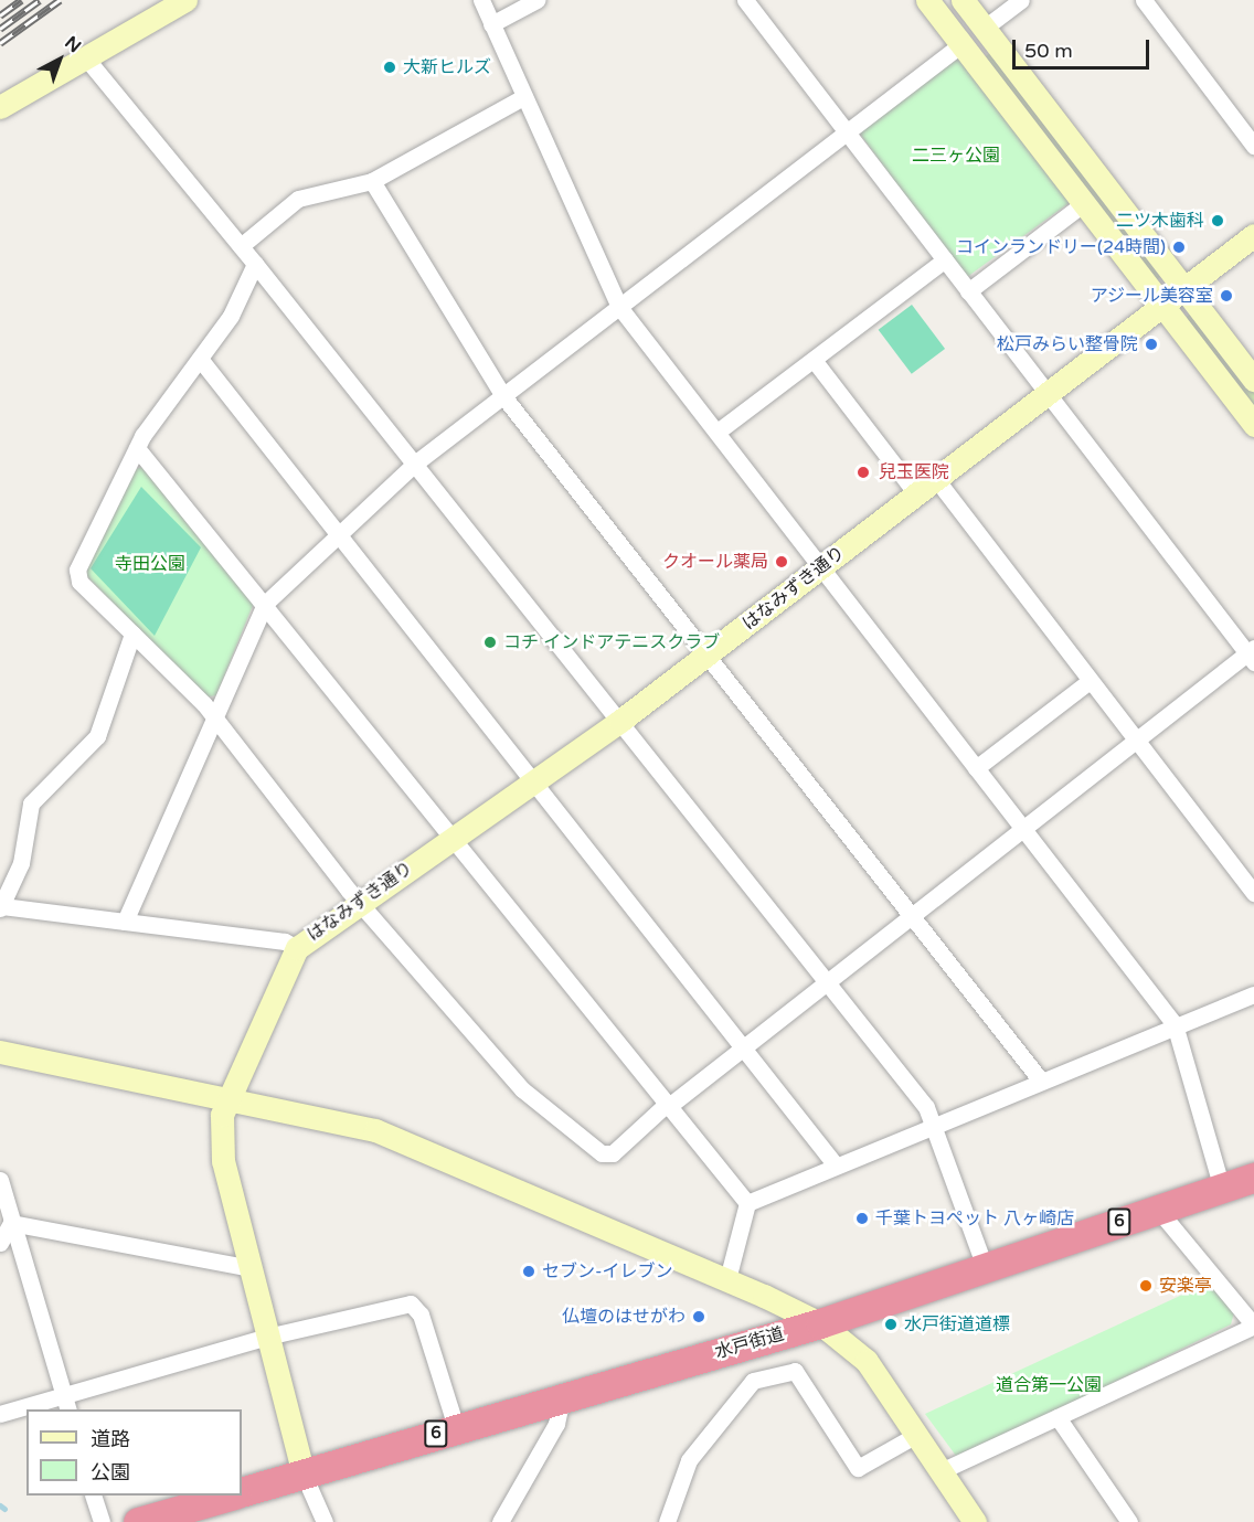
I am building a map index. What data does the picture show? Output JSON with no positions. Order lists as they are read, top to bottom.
{
  "streets": {
    "highway": ["6", "水戸街道"],
    "street": ["はなみずき通り"]
  },
  "crossings": [
    ["はなみずき通り", "水戸街道"]
  ],
  "parks": ["二三ヶ公園", "寺田公園", "道合第一公園"],
  "places": [
    "大新ヒルズ",
    "二ツ木歯科",
    "コインランドリー(24時間)",
    "アジール美容室",
    "松戸みらい整骨院",
    "兒玉医院",
    "クオール薬局",
    "コチ インドアテニスクラブ",
    "千葉トヨペット 八ヶ崎店",
    "セブン-イレブン",
    "安楽亭",
    "仏壇のはせがわ",
    "水戸街道道標"
  ],
  "legend": ["道路", "公園"],
  "scale_bar": "50 m",
  "north": "top right"
}
